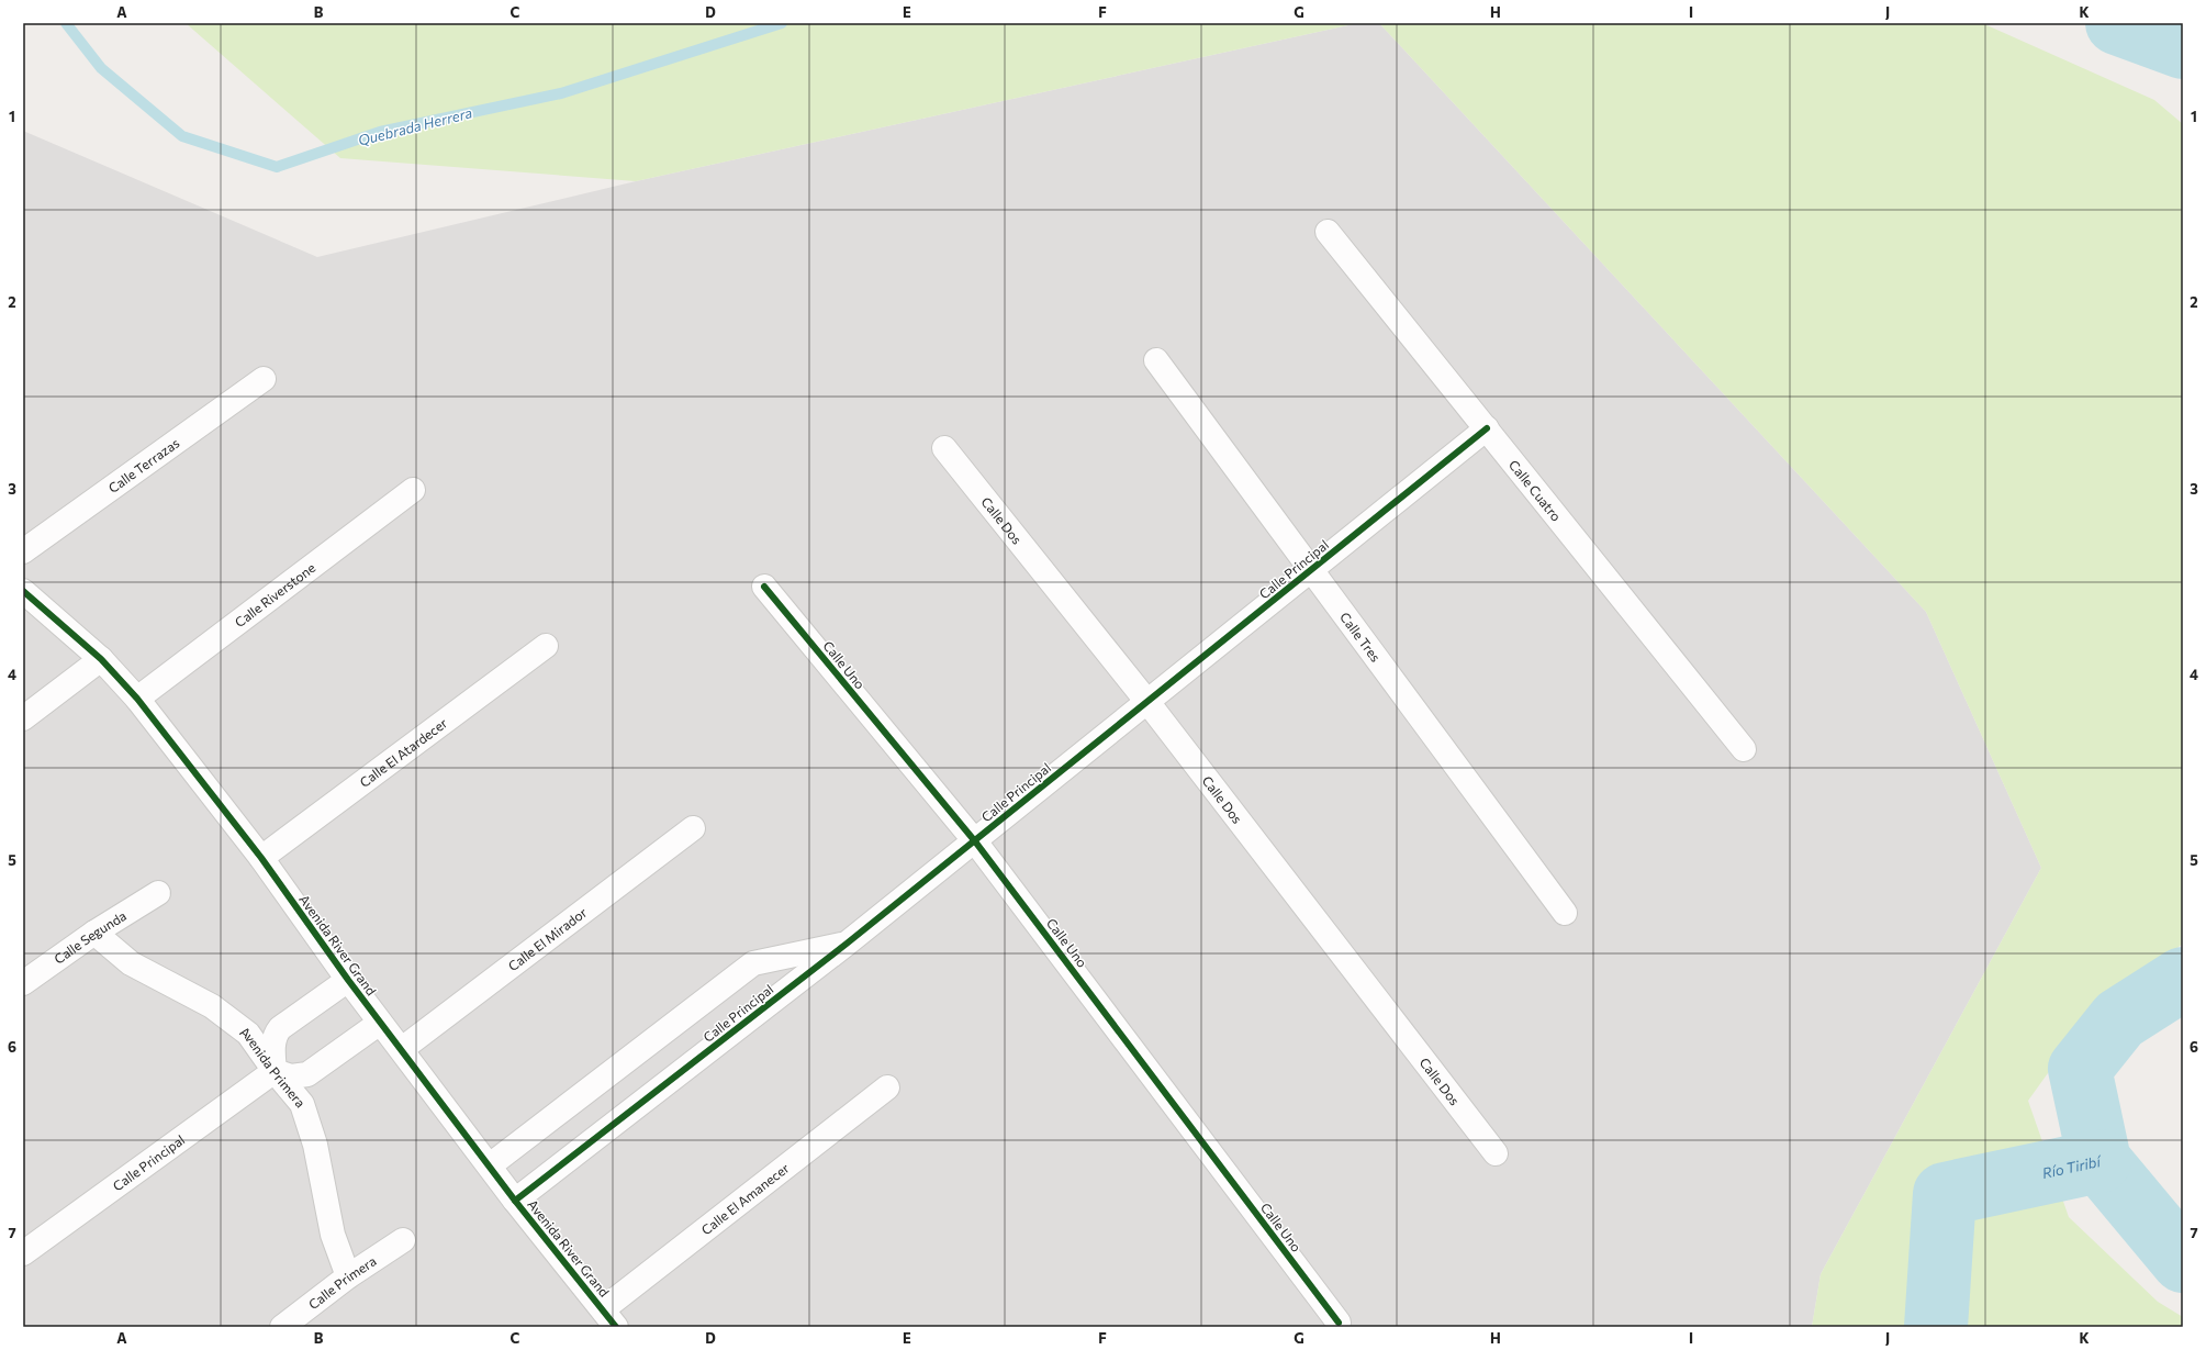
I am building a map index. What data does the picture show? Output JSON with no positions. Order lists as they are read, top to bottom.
{
  "streets": {
    "street": [
      "Calle Terrazas",
      "Calle Cuatro",
      "Calle Dos",
      "Calle Principal",
      "Calle Riverstone",
      "Calle Tres",
      "Calle Uno",
      "Calle El Atardecer",
      "Calle Segunda",
      "Calle El Mirador",
      "Avenida River Grand",
      "Avenida Primera",
      "Calle El Amanecer",
      "Calle Primera"
    ]
  },
  "crossings": [
    ["Calle Cuatro", "Calle Principal"],
    ["Calle Dos", "Calle Principal"],
    ["Calle Principal", "Calle Tres"],
    ["Calle Principal", "Calle Uno"],
    ["Calle Principal", "Avenida River Grand"],
    ["Calle Principal", "Avenida Primera"],
    ["Calle Riverstone", "Avenida River Grand"],
    ["Calle El Atardecer", "Avenida River Grand"],
    ["Calle Segunda", "Avenida Primera"],
    ["Calle El Mirador", "Avenida River Grand"],
    ["Avenida River Grand", "Calle El Amanecer"],
    ["Avenida Primera", "Calle Primera"]
  ],
  "water": ["Quebrada Herrera", "Río Tiribí"],
  "grid": {
    "columns": [
      "A",
      "B",
      "C",
      "D",
      "E",
      "F",
      "G",
      "H",
      "I",
      "J",
      "K"
    ],
    "rows": [
      "1",
      "2",
      "3",
      "4",
      "5",
      "6",
      "7"
    ]
  }
}
